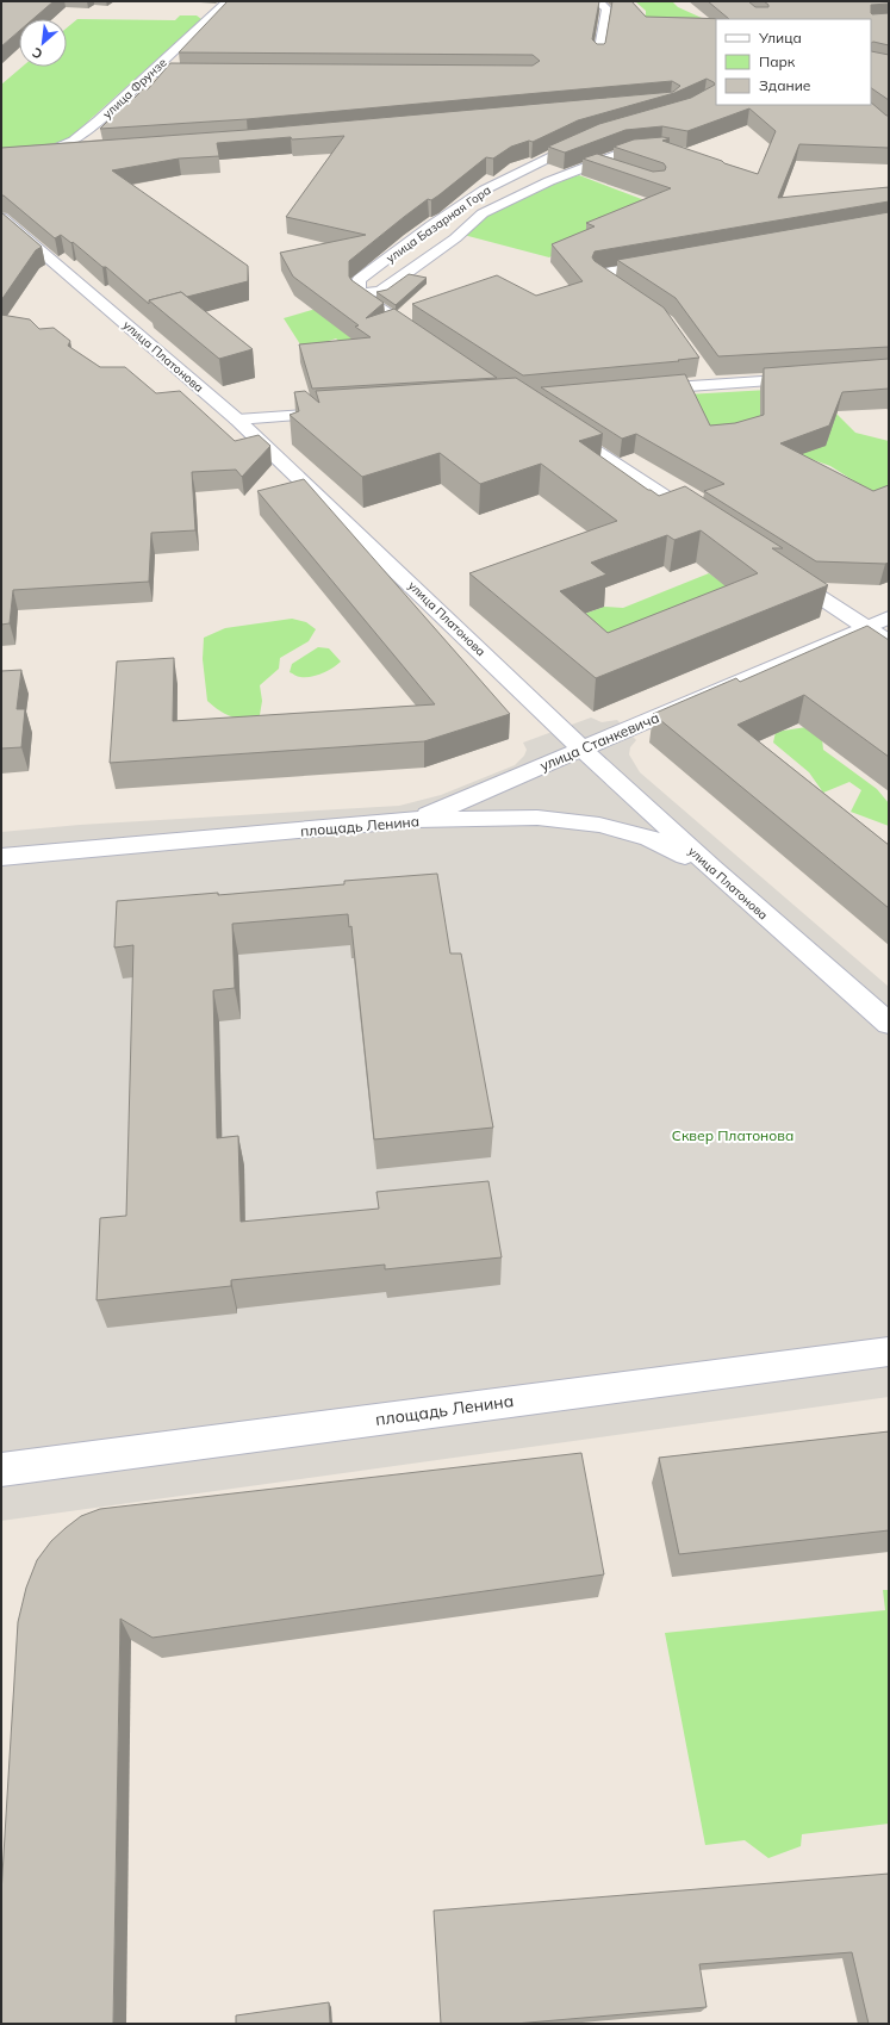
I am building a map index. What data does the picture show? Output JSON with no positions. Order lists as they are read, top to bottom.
{
  "streets": {
    "street": [
      "улица Фрунзе",
      "улица Базарная Гора",
      "улица Платонова",
      "улица Станкевича",
      "площадь Ленина"
    ]
  },
  "crossings": [
    ["улица Платонова", "улица Станкевича"],
    ["улица Платонова", "площадь Ленина"],
    ["улица Станкевича", "площадь Ленина"]
  ],
  "parks": ["Сквер Платонова"],
  "legend": ["Улица", "Парк", "Здание"],
  "north": "bottom left"
}
